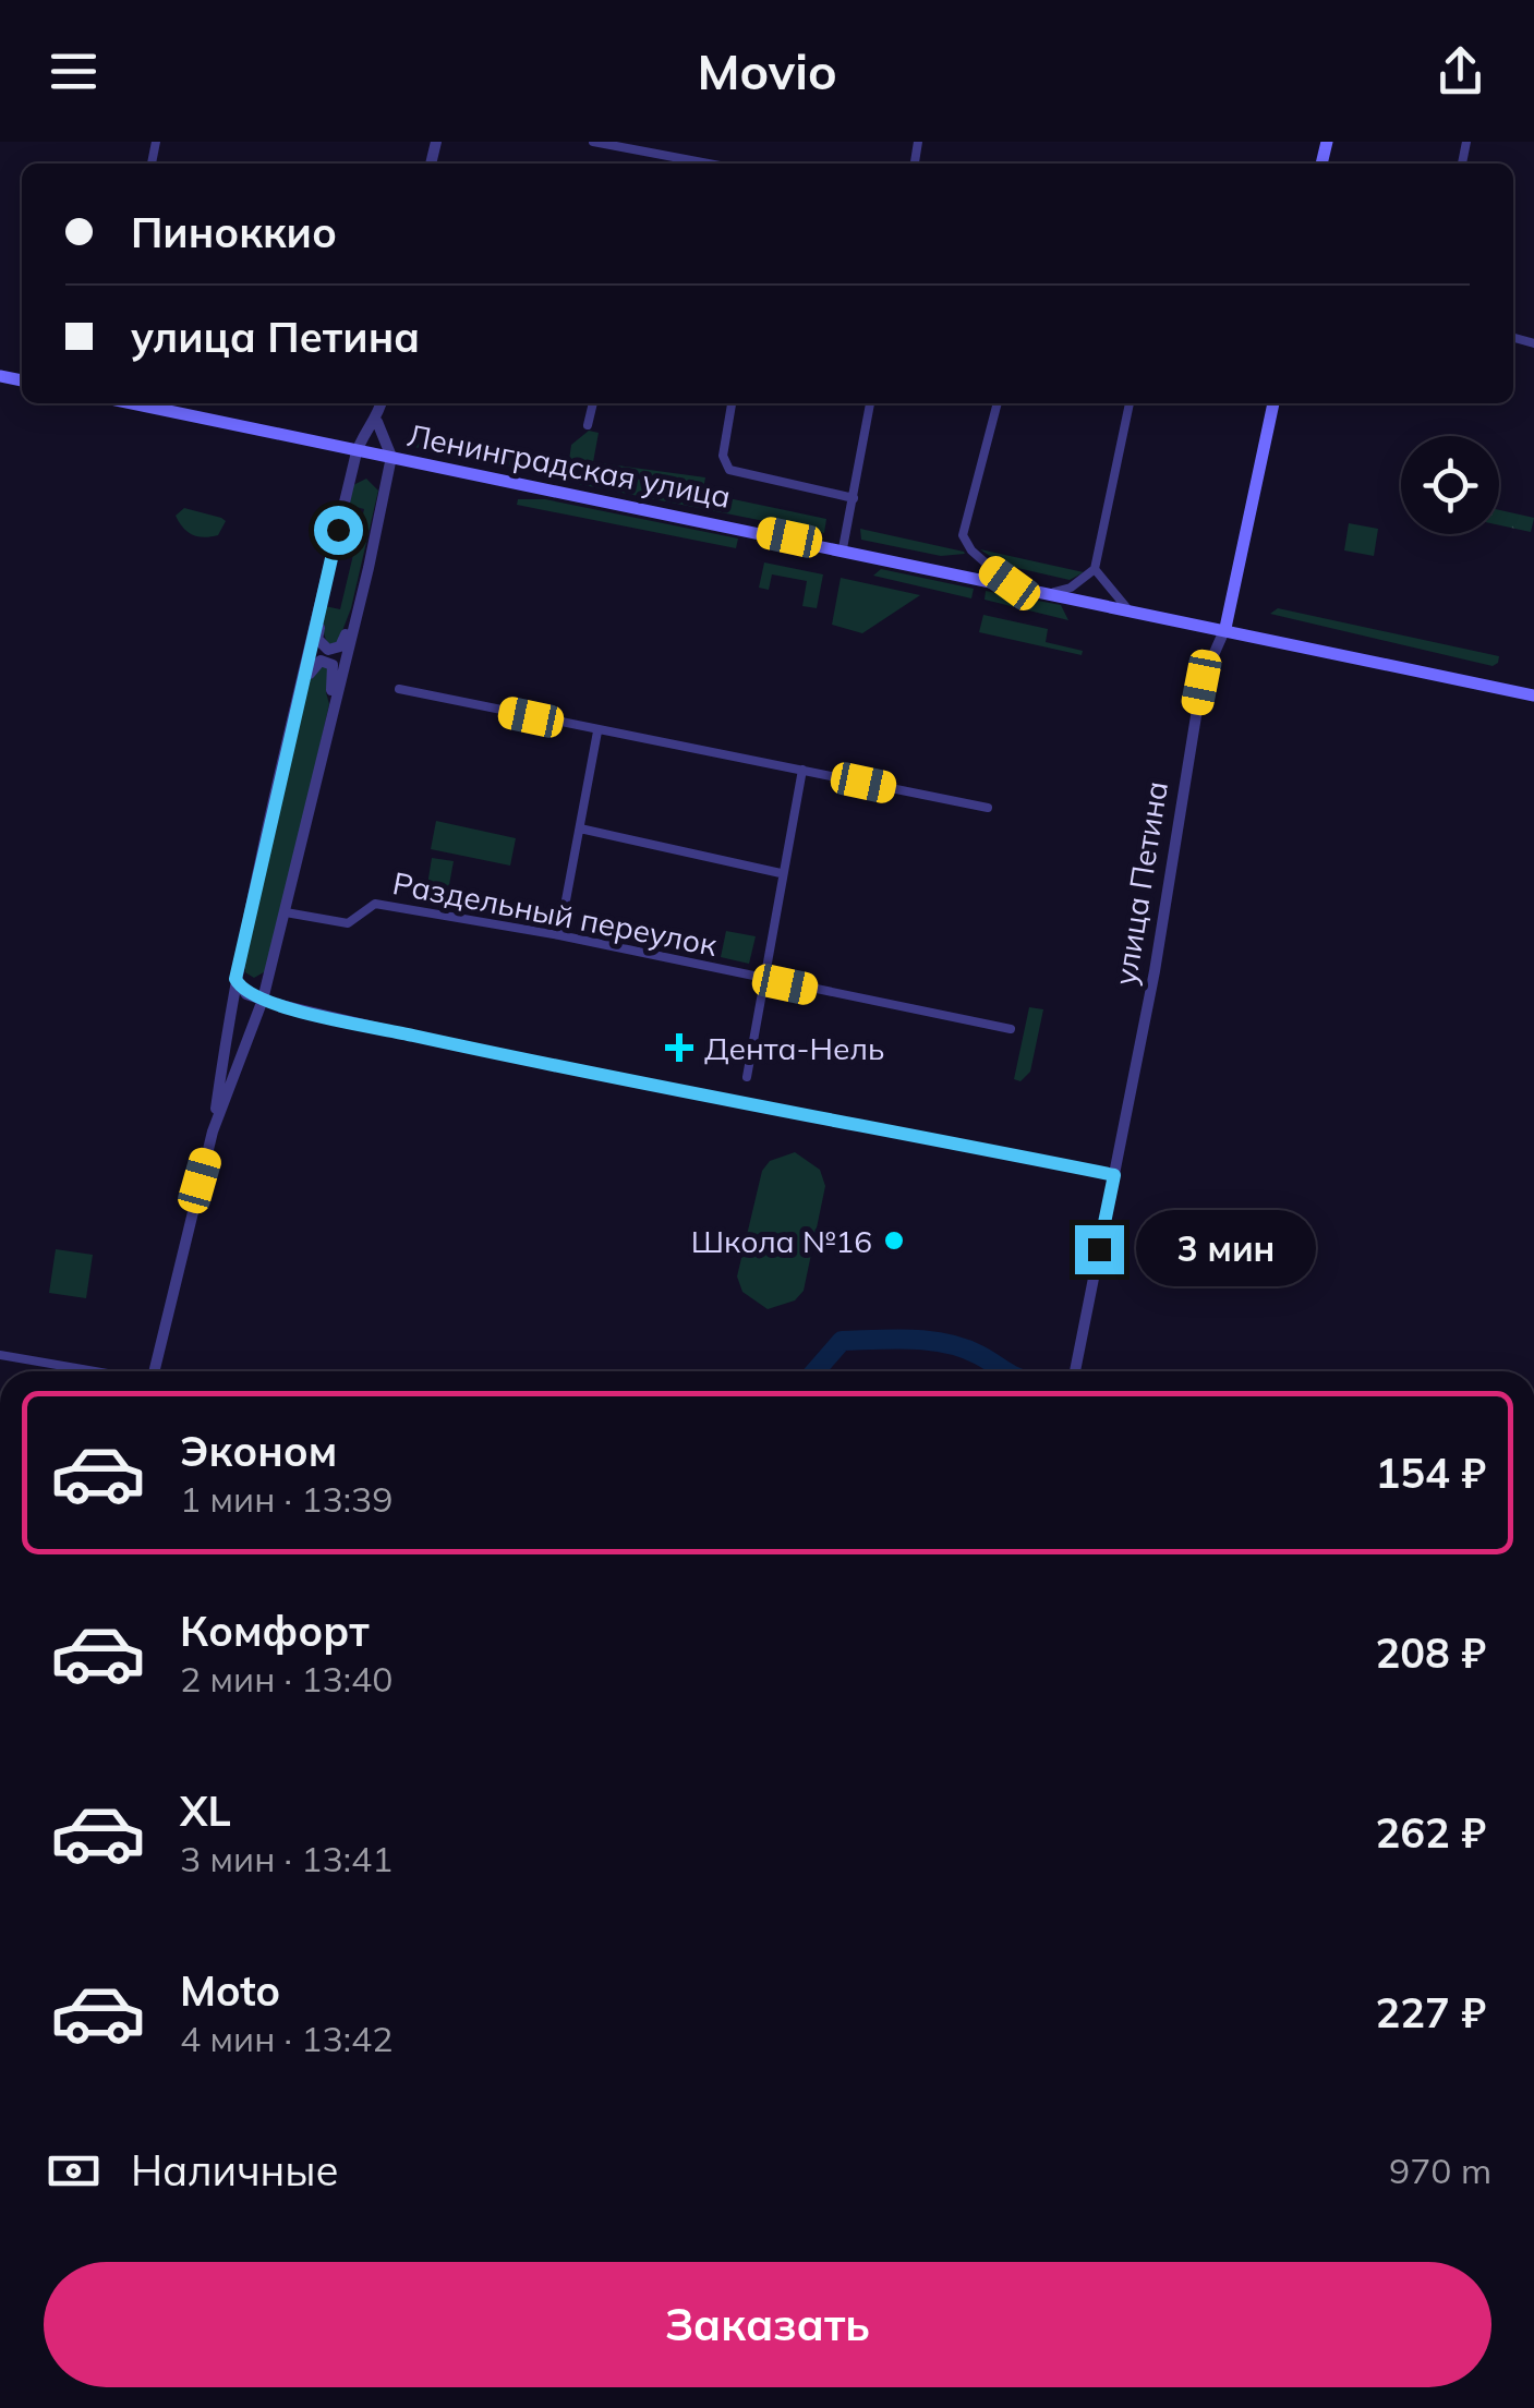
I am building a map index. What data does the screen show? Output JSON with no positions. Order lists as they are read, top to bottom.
{
  "streets": {
    "main road": ["Ленинградская улица", "улица Петина"],
    "street": ["Раздельный переулок"]
  },
  "crossings": [
    ["Ленинградская улица", "улица Петина"]
  ],
  "places": {
    "health": ["Дента-Нель"],
    "other": ["Школа №16"]
  },
  "page": {
    "header": "Movio",
    "banner": ["Пиноккио", "улица Петина"],
    "bubble": "3 мин",
    "list": [
      {
        "name": "Эконом",
        "note": "1 мин · 13:39",
        "value": "154 ₽"
      },
      {
        "name": "Комфорт",
        "note": "2 мин · 13:40",
        "value": "208 ₽"
      },
      {
        "name": "XL",
        "note": "3 мин · 13:41",
        "value": "262 ₽"
      },
      {
        "name": "Moto",
        "note": "4 мин · 13:42",
        "value": "227 ₽"
      }
    ],
    "pay": ["Наличные", "970 m"],
    "buttons": "Заказать"
  }
}
